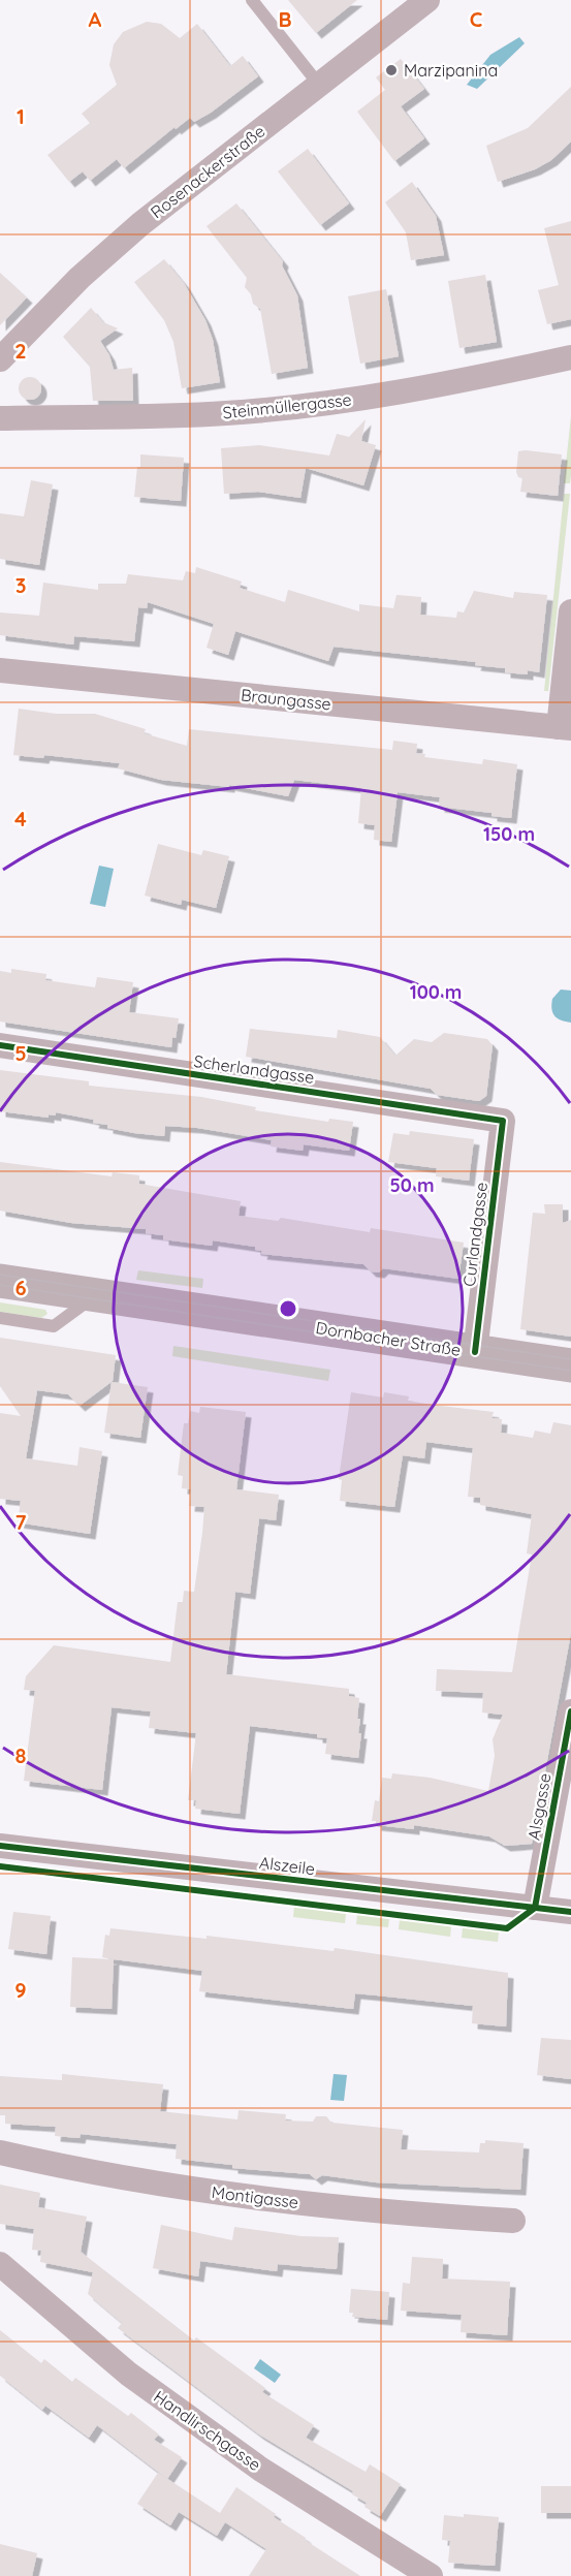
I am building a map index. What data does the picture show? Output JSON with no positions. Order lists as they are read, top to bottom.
{
  "streets": {
    "main road": ["Dornbacher Straße"],
    "street": [
      "Rosenackerstraße",
      "Steinmüllergasse",
      "Braungasse",
      "Scherlandgasse",
      "Curlandgasse",
      "Alsgasse",
      "Alszeile",
      "Montigasse",
      "Handlirschgasse"
    ]
  },
  "crossings": [
    ["Scherlandgasse", "Curlandgasse"],
    ["Curlandgasse", "Dornbacher Straße"],
    ["Alsgasse", "Alszeile"]
  ],
  "places": ["Marzipanina"],
  "grid": {
    "columns": ["A", "B", "C"],
    "rows": [
      "1",
      "2",
      "3",
      "4",
      "5",
      "6",
      "7",
      "8",
      "9"
    ]
  },
  "rings": ["150 m", "100 m", "50 m"]
}
